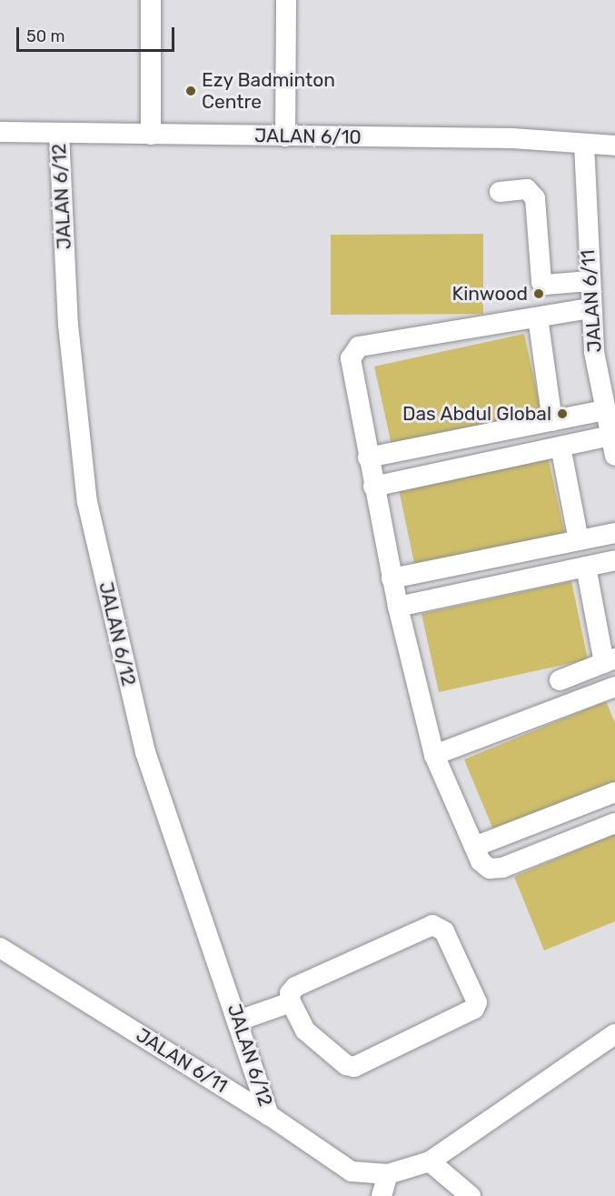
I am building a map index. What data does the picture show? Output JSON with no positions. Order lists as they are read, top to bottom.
{
  "streets": {
    "street": ["JALAN 6/10", "JALAN 6/12", "JALAN 6/11"]
  },
  "crossings": [
    ["JALAN 6/10", "JALAN 6/12"],
    ["JALAN 6/10", "JALAN 6/11"],
    ["JALAN 6/12", "JALAN 6/11"]
  ],
  "places": ["Ezy Badminton Centre", "Kinwood", "Das Abdul Global"],
  "scale_bar": "50 m"
}
